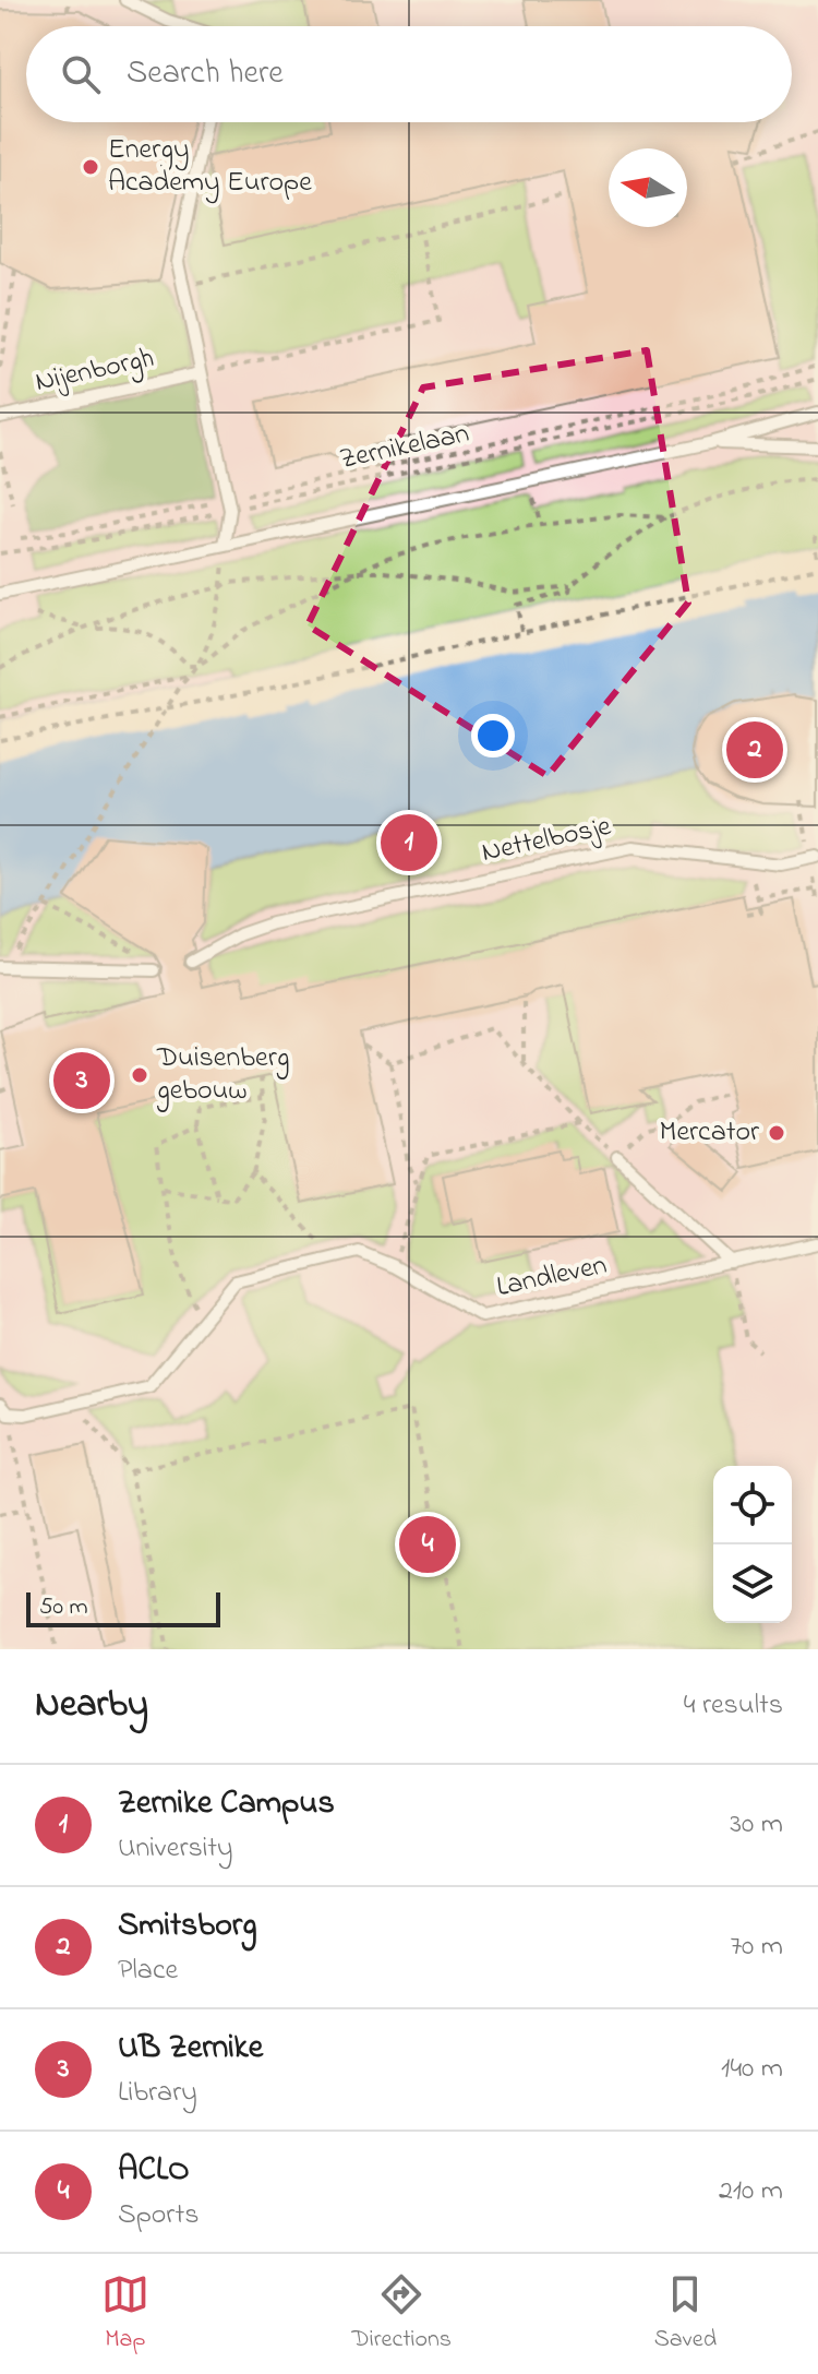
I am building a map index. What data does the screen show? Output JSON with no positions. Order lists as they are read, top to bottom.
{
  "streets": {
    "lane": [
      "Nijenborgh",
      "Zernikelaan",
      "Nettelbosje",
      "Landleven"
    ]
  },
  "places": ["Energy Academy Europe", "Duisenberg gebouw", "Mercator"],
  "scale_bar": "50 m",
  "north": "left",
  "page": {
    "search": "Search here",
    "pins": [
      "2",
      "1",
      "3",
      "4"
    ],
    "scale": "50 m",
    "heading": ["Nearby", "4 results"],
    "list": [
      {
        "mark": "1",
        "name": "Zernike Campus",
        "note": "University",
        "value": "30 m"
      },
      {
        "mark": "2",
        "name": "Smitsborg",
        "note": "Place",
        "value": "70 m"
      },
      {
        "mark": "3",
        "name": "UB Zernike",
        "note": "Library",
        "value": "140 m"
      },
      {
        "mark": "4",
        "name": "ACLO",
        "note": "Sports",
        "value": "210 m"
      }
    ],
    "nav": ["Map", "Directions", "Saved"]
  }
}
